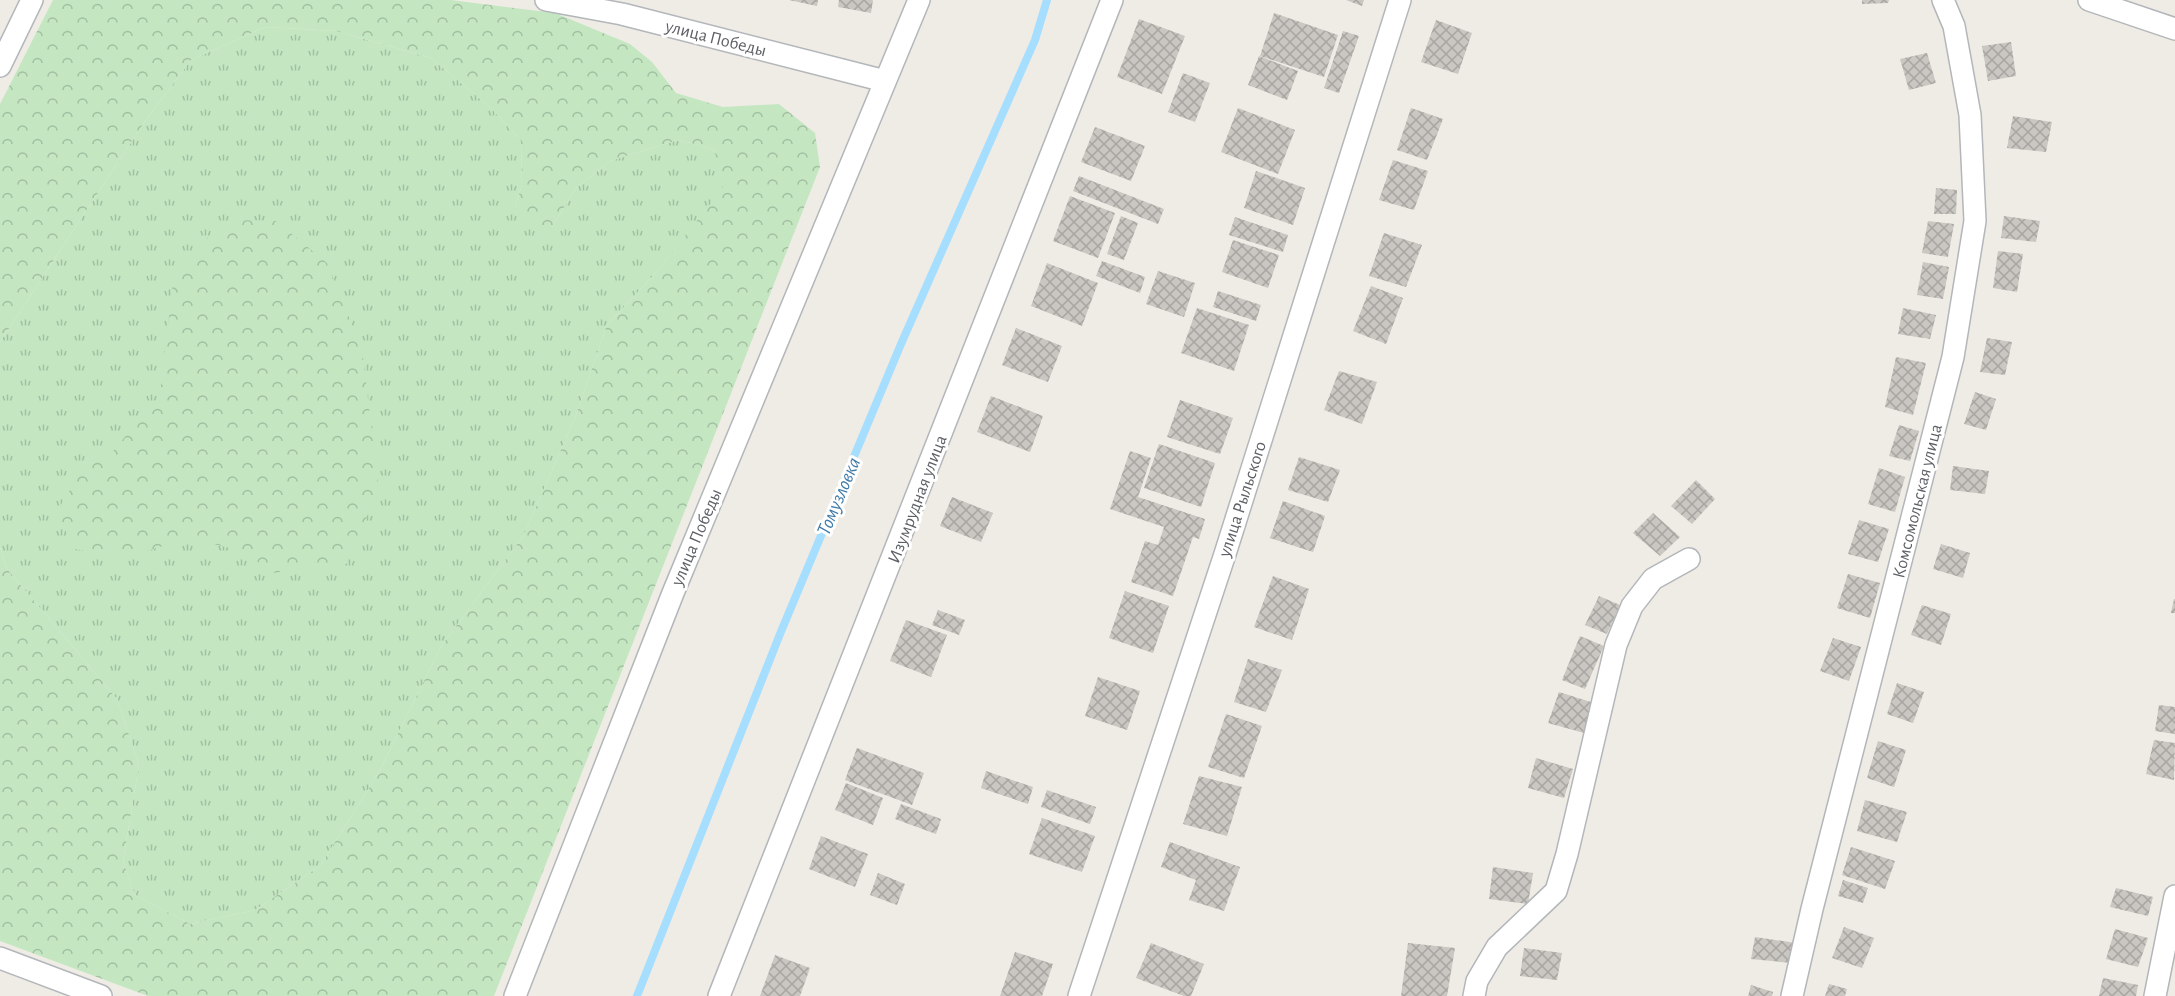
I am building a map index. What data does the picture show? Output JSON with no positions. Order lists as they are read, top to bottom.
{
  "streets": {
    "street": [
      "улица Победы",
      "Изумрудная улица",
      "улица Рыльского",
      "Комсомольская улица"
    ]
  },
  "water": ["Томузловка"]
}
